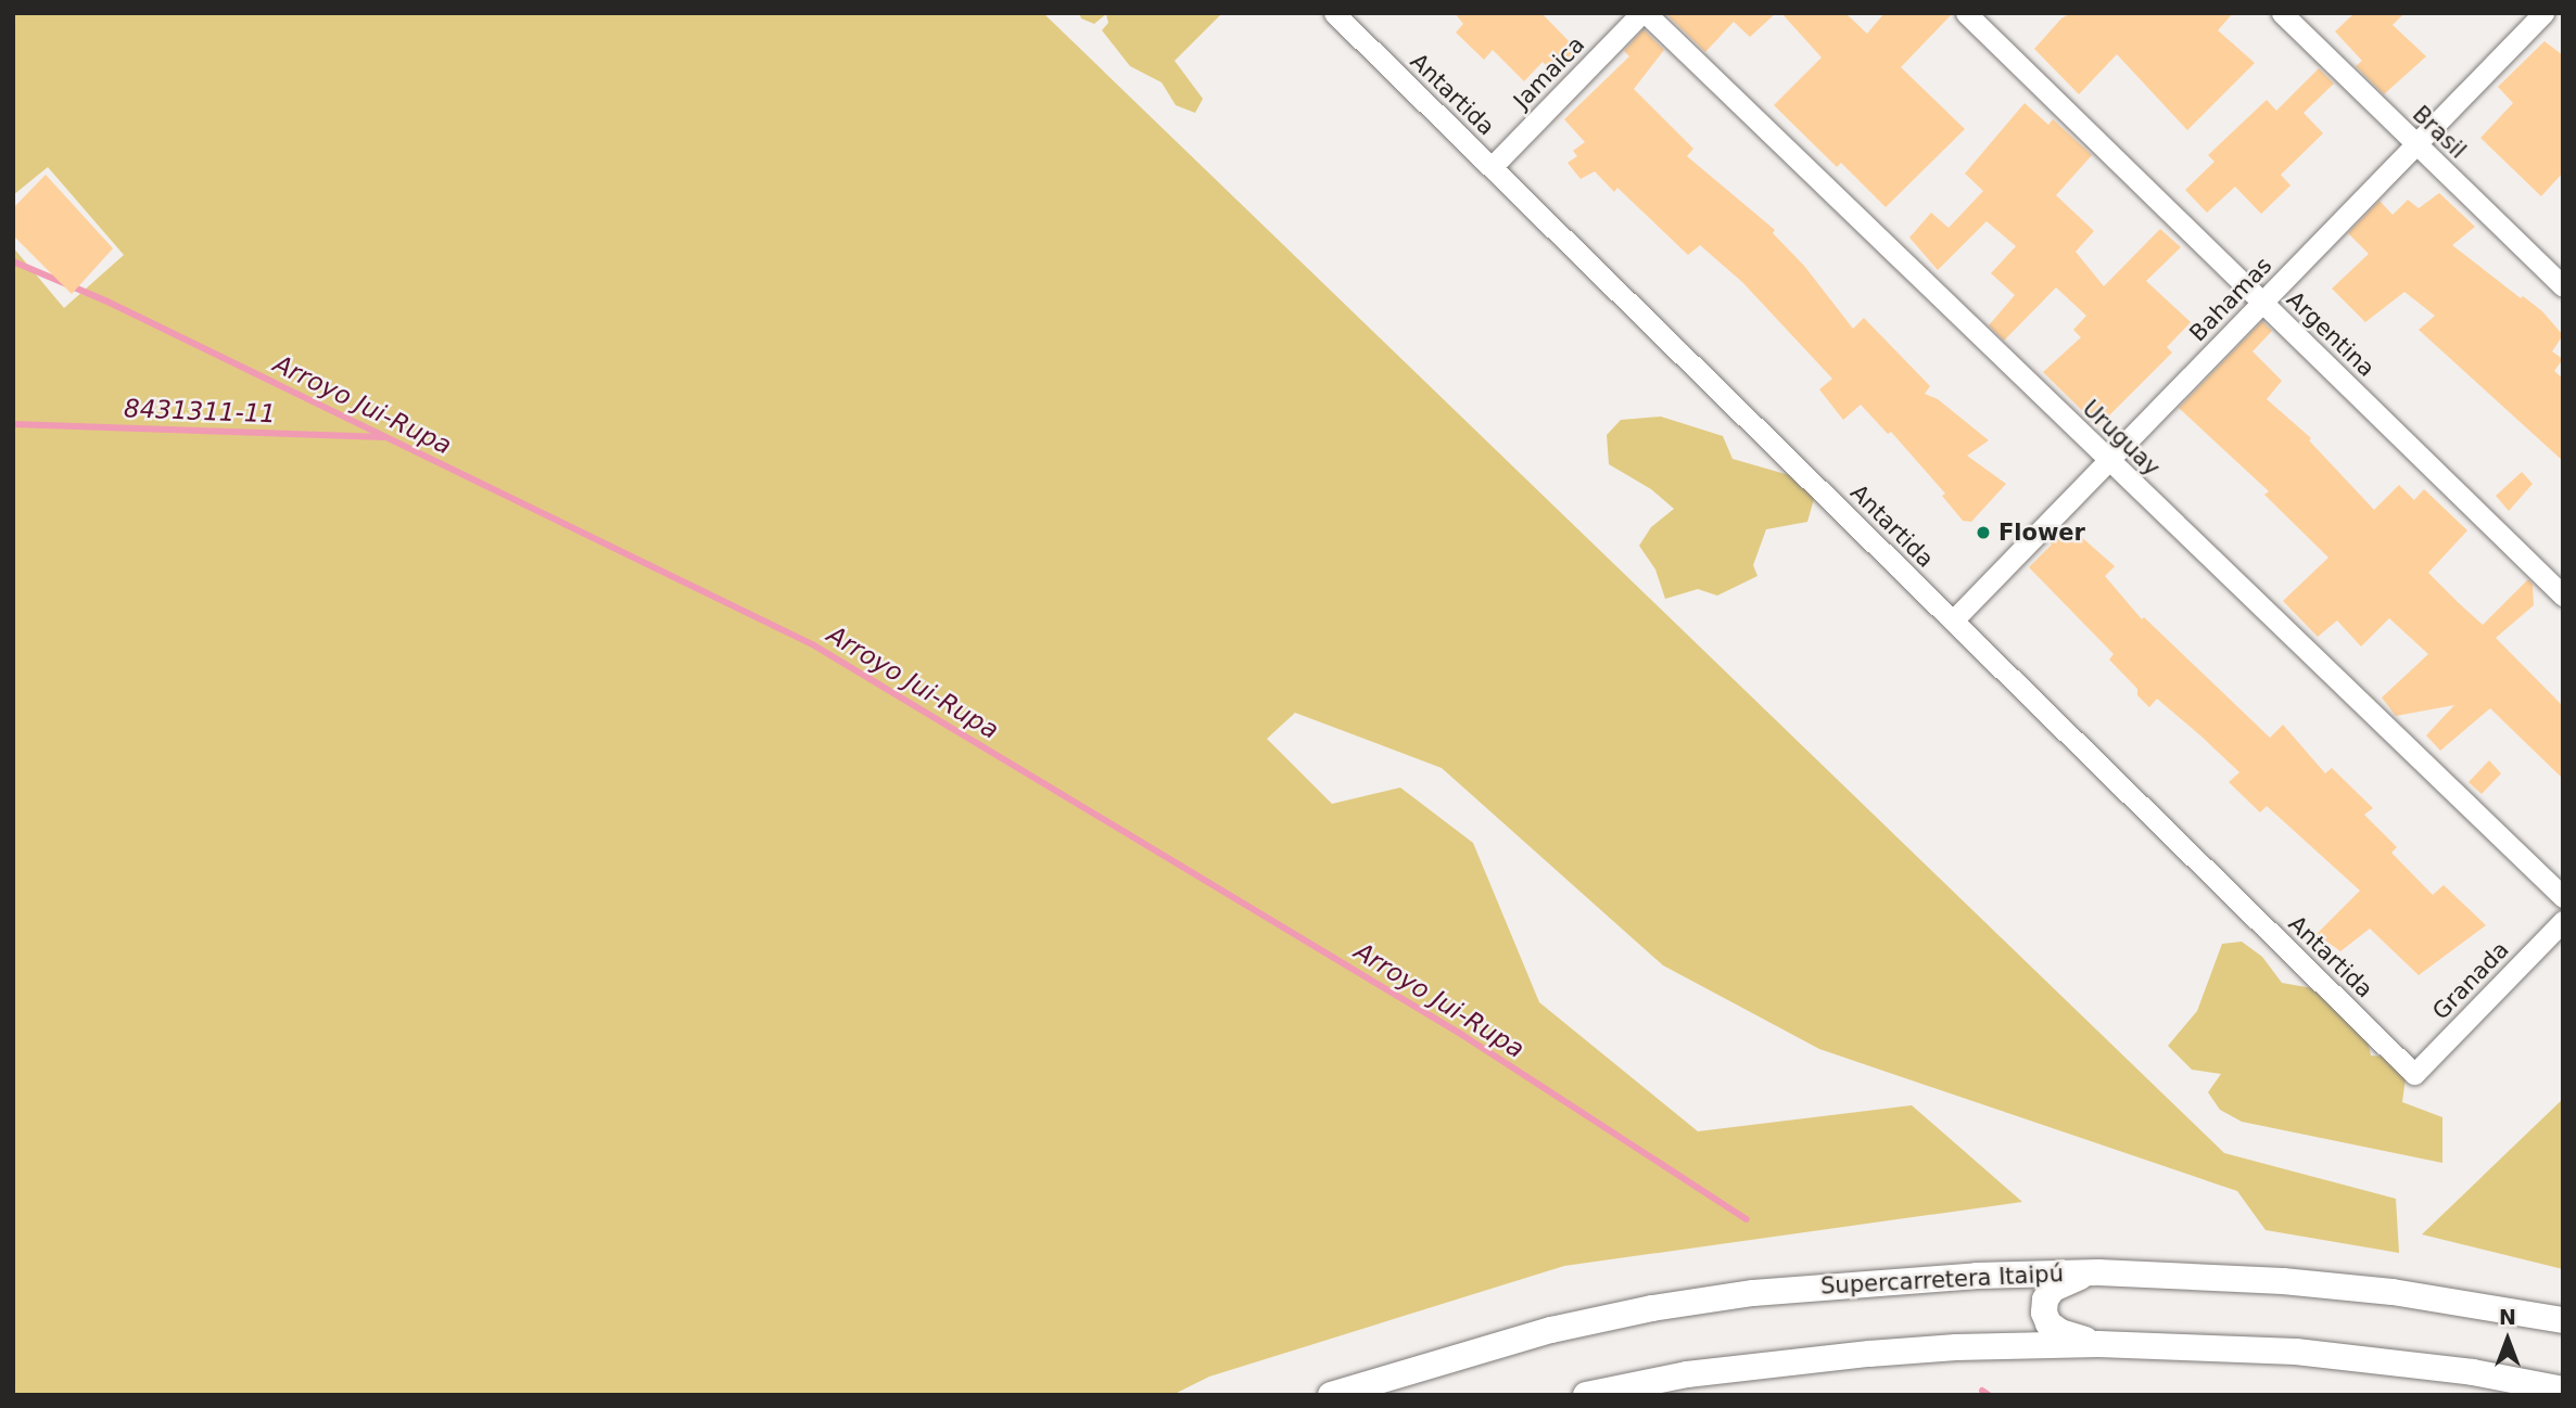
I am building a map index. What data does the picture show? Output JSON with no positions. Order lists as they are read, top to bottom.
{
  "streets": {
    "street": [
      "Jamaica",
      "Antartida",
      "Brasil",
      "Bahamas",
      "Argentina",
      "Uruguay",
      "Granada",
      "Supercarretera Itaipú"
    ]
  },
  "crossings": [
    ["Jamaica", "Antartida"],
    ["Jamaica", "Uruguay"],
    ["Antartida", "Bahamas"],
    ["Antartida", "Granada"],
    ["Brasil", "Bahamas"],
    ["Bahamas", "Argentina"],
    ["Bahamas", "Uruguay"]
  ],
  "water": ["Arroyo Jui-Rupa", "8431311-11"],
  "places": ["Flower"],
  "north": "top"
}
